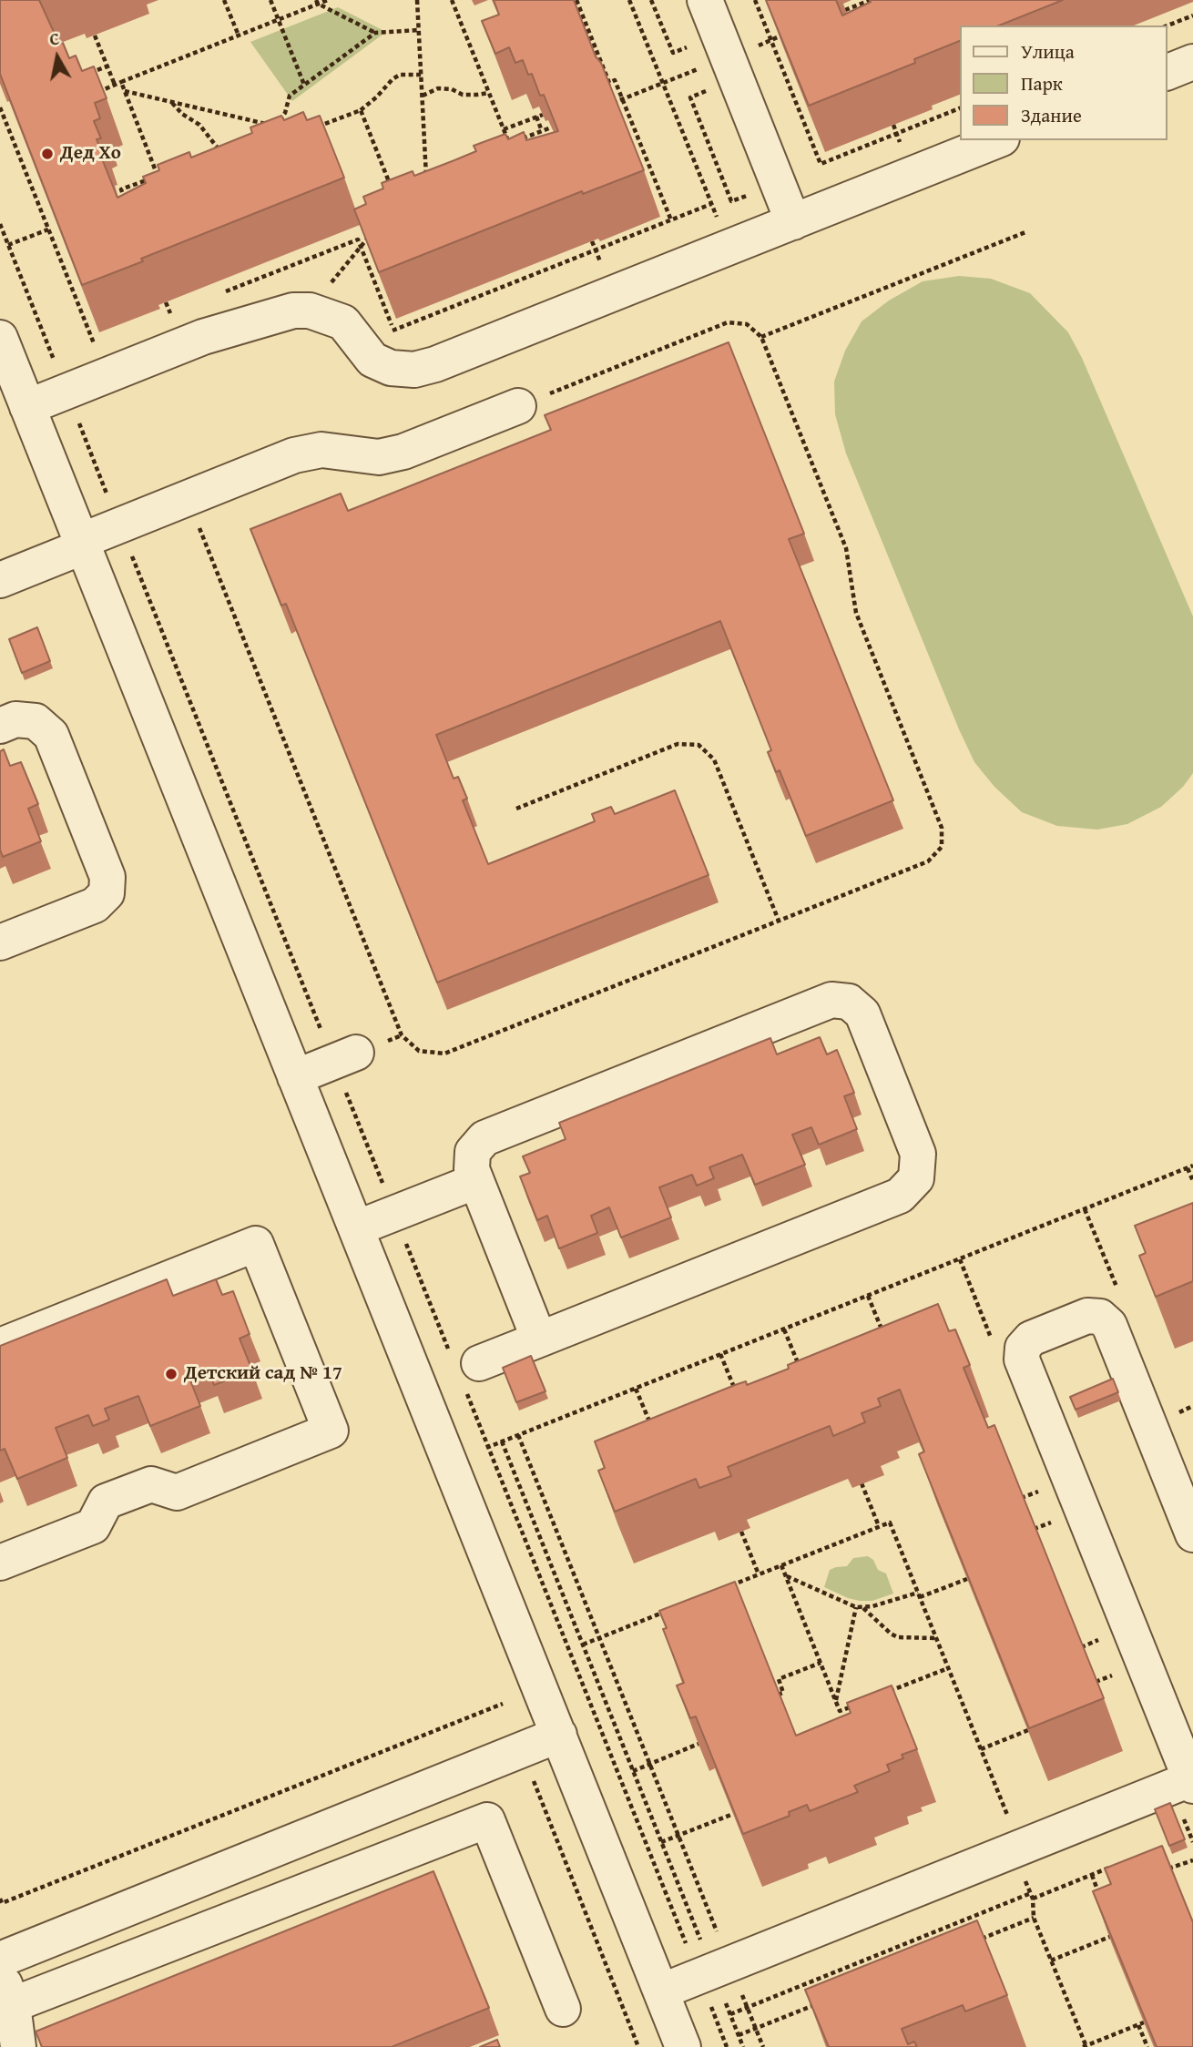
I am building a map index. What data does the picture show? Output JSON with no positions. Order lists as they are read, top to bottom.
{
  "places": ["Дед Хо", "Детский сад № 17"],
  "legend": ["Улица", "Парк", "Здание"],
  "north": "top"
}
